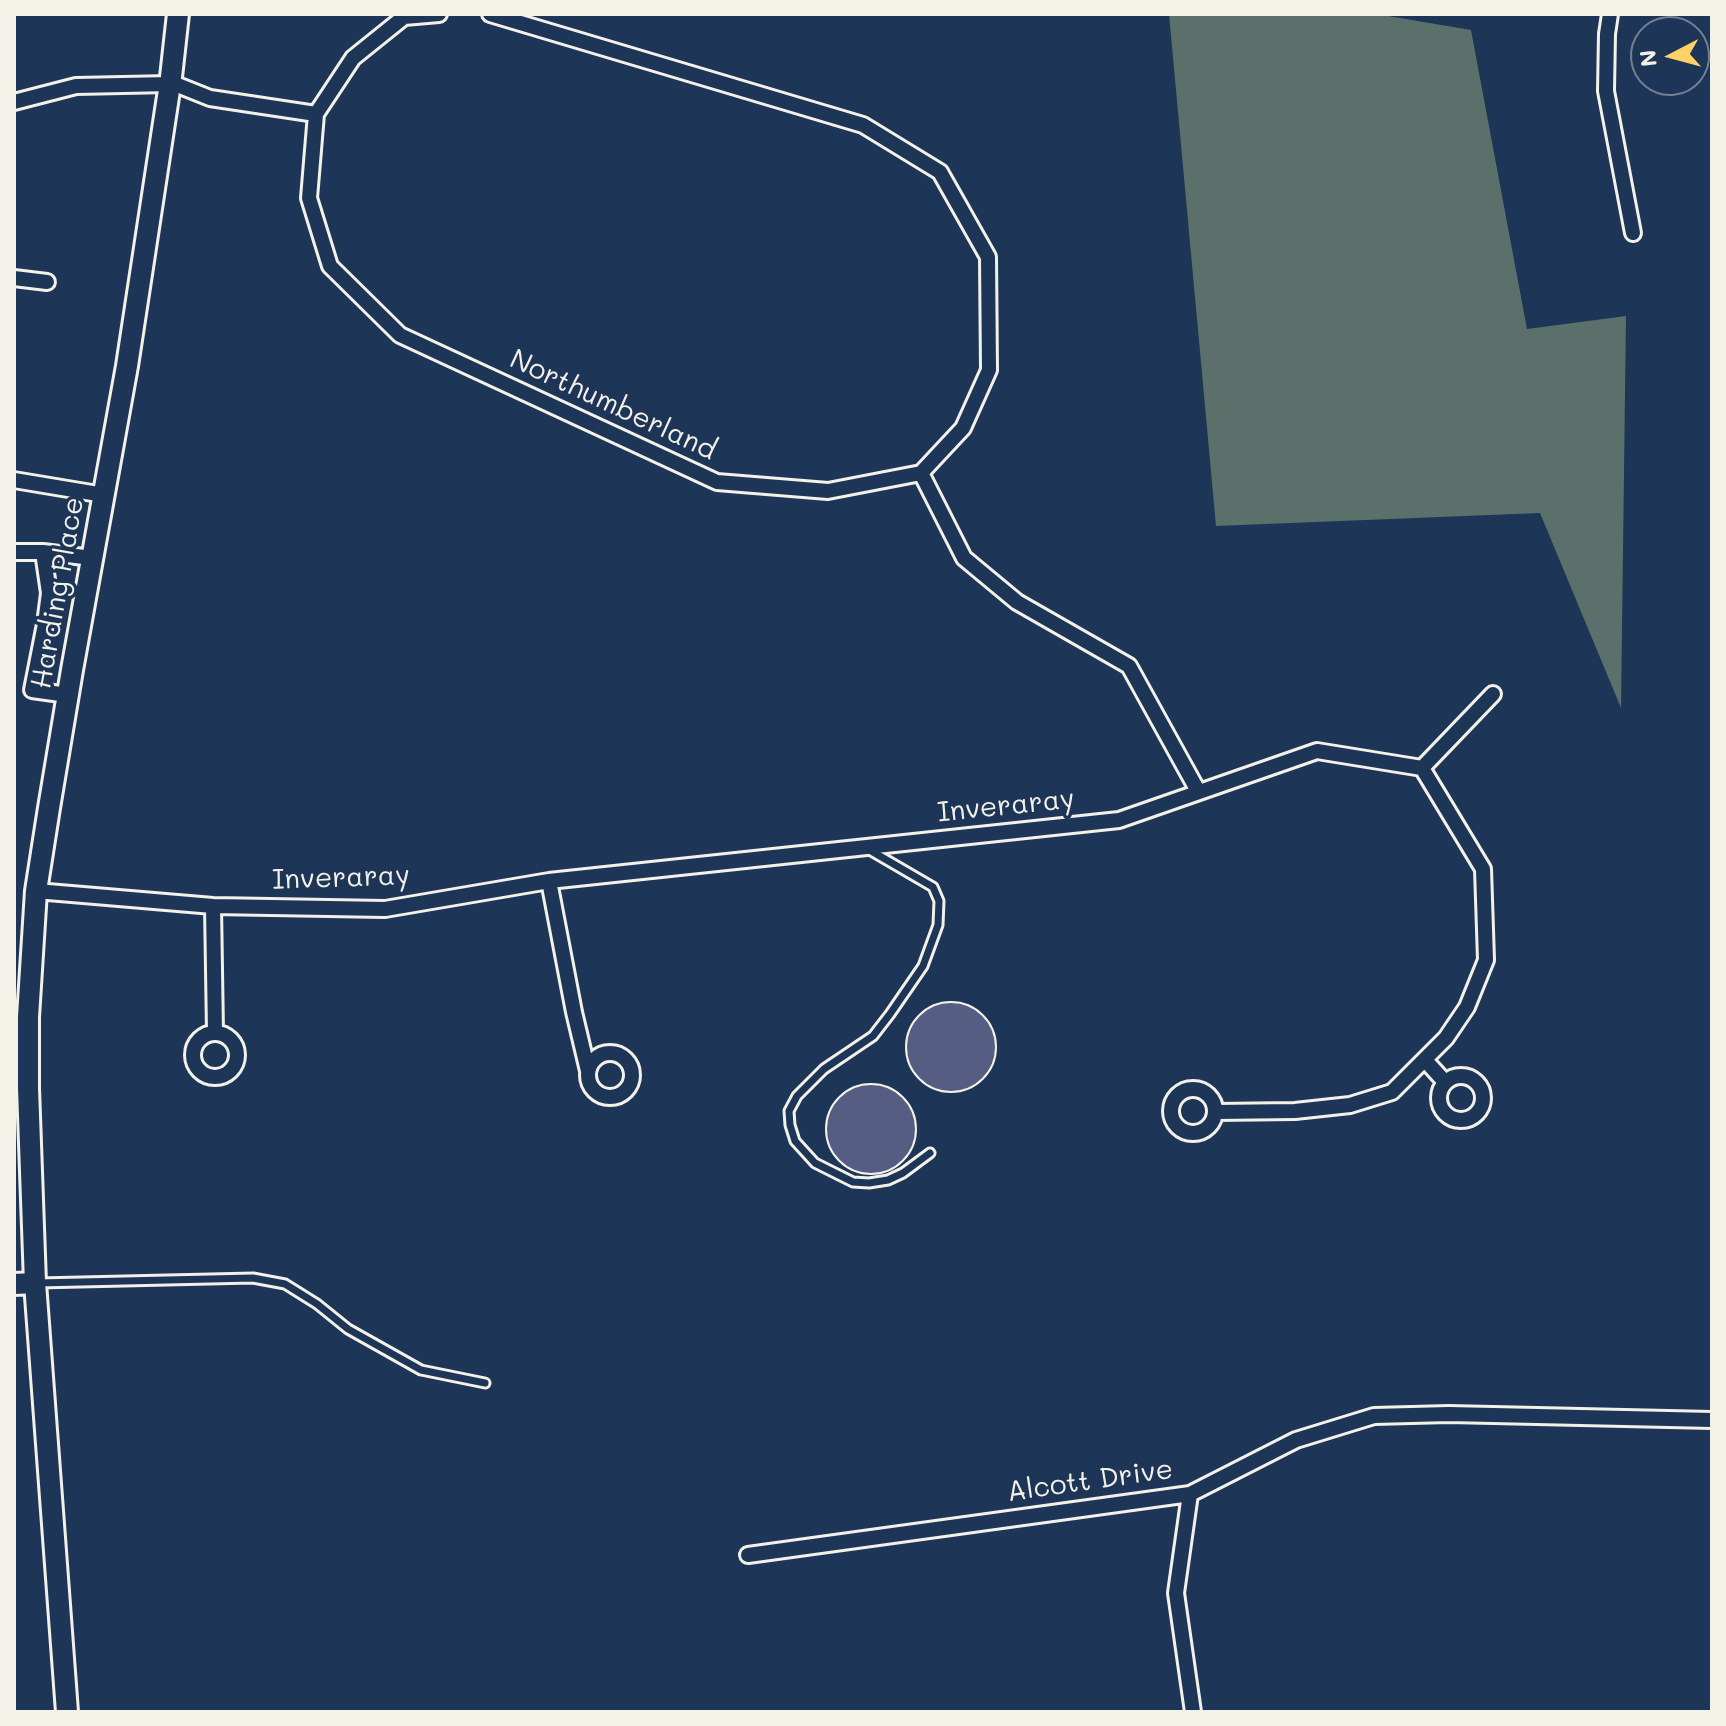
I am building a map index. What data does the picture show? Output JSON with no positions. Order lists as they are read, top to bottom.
{
  "streets": {
    "main road": ["Harding Place"],
    "street": ["Northumberland", "Inveraray", "Alcott Drive"]
  },
  "crossings": [
    ["Harding Place", "Inveraray"]
  ],
  "north": "left"
}
